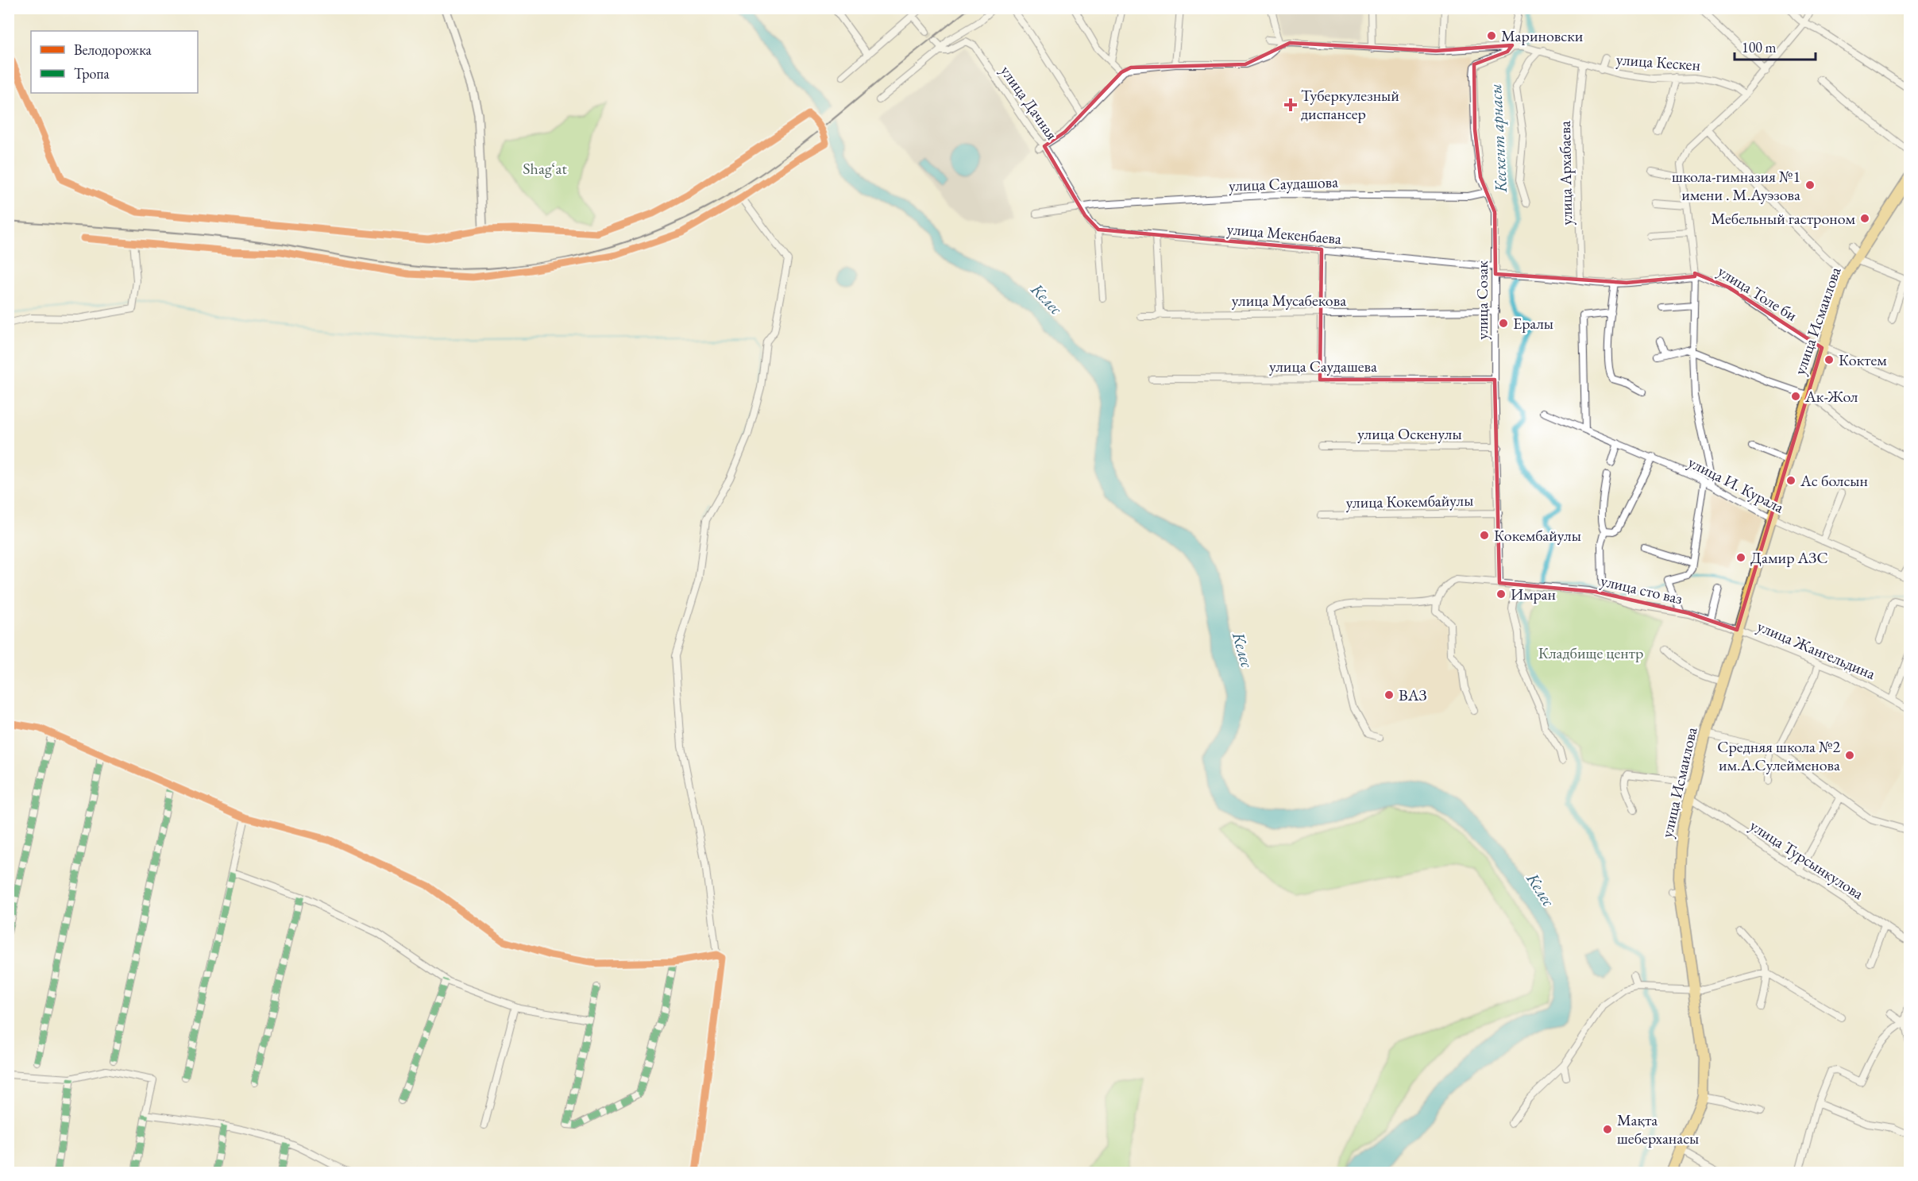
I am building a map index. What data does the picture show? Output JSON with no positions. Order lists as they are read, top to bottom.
{
  "streets": {
    "main road": ["улица Исмаилова"],
    "street": [
      "улица Кескен",
      "улица Дачная",
      "улица Архабаева",
      "улица Саудашова",
      "улица Мекенбаева",
      "улица Толе би",
      "улица Мусабекова",
      "улица Созак",
      "улица Саудашева",
      "улица Оскенулы",
      "улица И. Курала",
      "улица Кокембайулы",
      "улица сто ваз",
      "улица Жангельдина",
      "улица Турсынкулова"
    ]
  },
  "crossings": [
    ["улица Кескен", "улица Архабаева"],
    ["улица Кескен", "улица Созак"],
    ["улица Дачная", "улица Саудашова"],
    ["улица Архабаева", "улица Толе би"],
    ["улица Саудашова", "улица Созак"],
    ["улица Мекенбаева", "улица Созак"],
    ["улица Толе би", "улица Созак"],
    ["улица Толе би", "улица Исмаилова"],
    ["улица Мусабекова", "улица Созак"],
    ["улица Созак", "улица Саудашева"],
    ["улица Созак", "улица Оскенулы"],
    ["улица Созак", "улица Кокембайулы"],
    ["улица Созак", "улица сто ваз"],
    ["улица Исмаилова", "улица И. Курала"],
    ["улица Исмаилова", "улица сто ваз"],
    ["улица Исмаилова", "улица Жангельдина"],
    ["улица Исмаилова", "улица Турсынкулова"],
    ["улица сто ваз", "улица Жангельдина"]
  ],
  "water": ["Кескент арнасы", "Келес"],
  "parks": ["Shag‘at", "Кладбище центр"],
  "places": {
    "other": [
      "Мариновски",
      "школа-гимназия №1 имени . М.Ауэзова",
      "Мебельный гастроном",
      "Ералы",
      "Коктем",
      "Ак-Жол",
      "Ас болсын",
      "Кокембайулы",
      "Дамир АЗС",
      "Имран",
      "ВАЗ",
      "Средняя школа №2 им.А.Сулейменова",
      "Мақта шеберханасы"
    ],
    "health": ["Туберкулезный диспансер"]
  },
  "legend": ["Велодорожка", "Тропа"],
  "scale_bar": "100 m"
}
